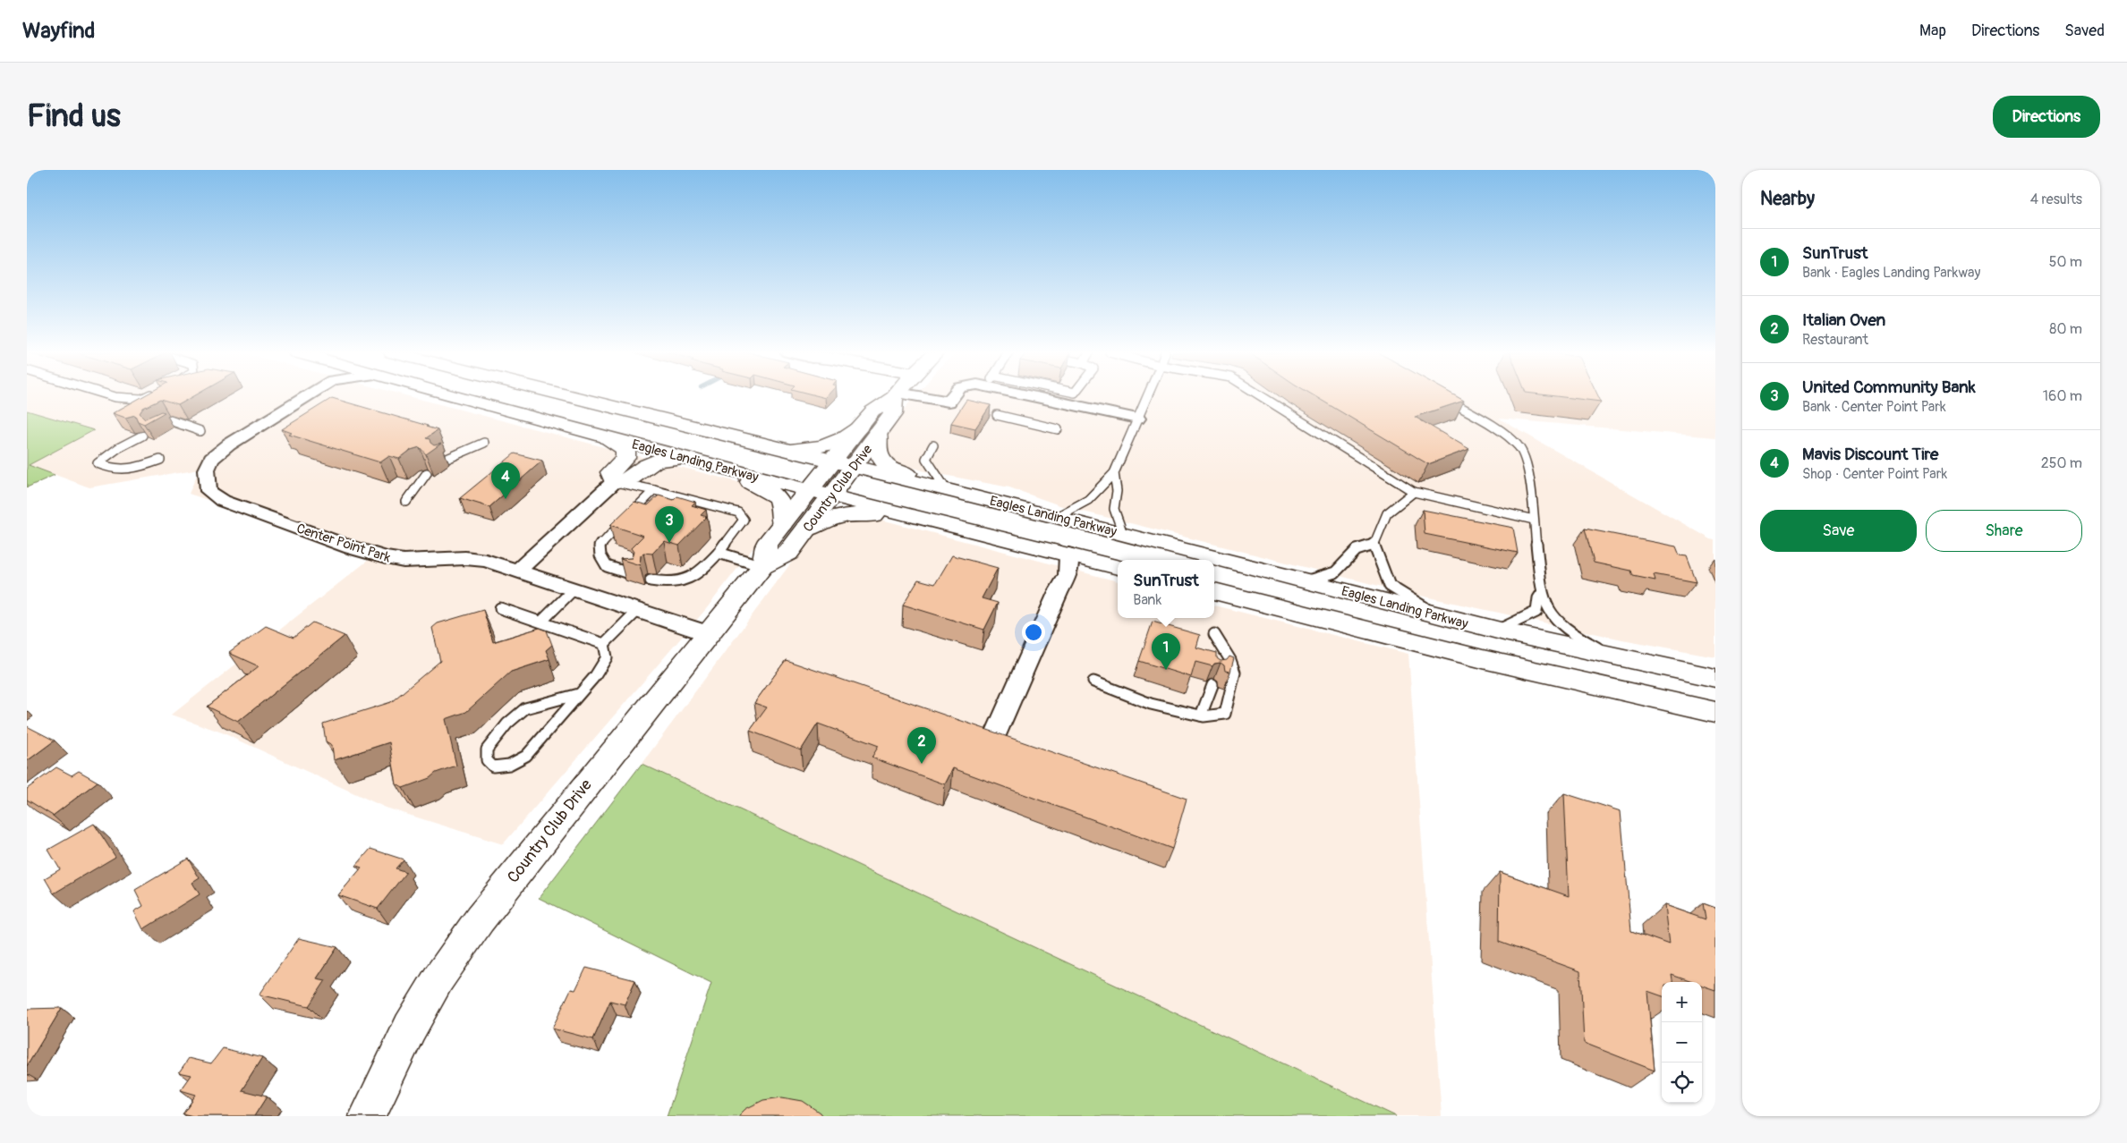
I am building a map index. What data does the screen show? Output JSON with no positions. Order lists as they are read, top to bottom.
{
  "streets": {
    "main road": ["Eagles Landing Parkway", "Country Club Drive"],
    "street": ["Center Point Park"]
  },
  "crossings": [
    ["Eagles Landing Parkway", "Country Club Drive"],
    ["Country Club Drive", "Center Point Park"]
  ],
  "page": {
    "header": "Wayfind",
    "nav": ["Map", "Directions", "Saved"],
    "buttons": [
      "Directions",
      ["Save", "Share"]
    ],
    "title": "Find us",
    "heading": ["Nearby", "4 results"],
    "list": [
      {
        "mark": "1",
        "name": "SunTrust",
        "note": "Bank · Eagles Landing Parkway",
        "value": "50 m"
      },
      {
        "mark": "2",
        "name": "Italian Oven",
        "note": "Restaurant",
        "value": "80 m"
      },
      {
        "mark": "3",
        "name": "United Community Bank",
        "note": "Bank · Center Point Park",
        "value": "160 m"
      },
      {
        "mark": "4",
        "name": "Mavis Discount Tire",
        "note": "Shop · Center Point Park",
        "value": "250 m"
      }
    ],
    "pins": [
      "4",
      "3",
      "1",
      "2"
    ],
    "popup": ["SunTrust", "Bank"],
    "map_buttons": ["+", "−"]
  }
}
